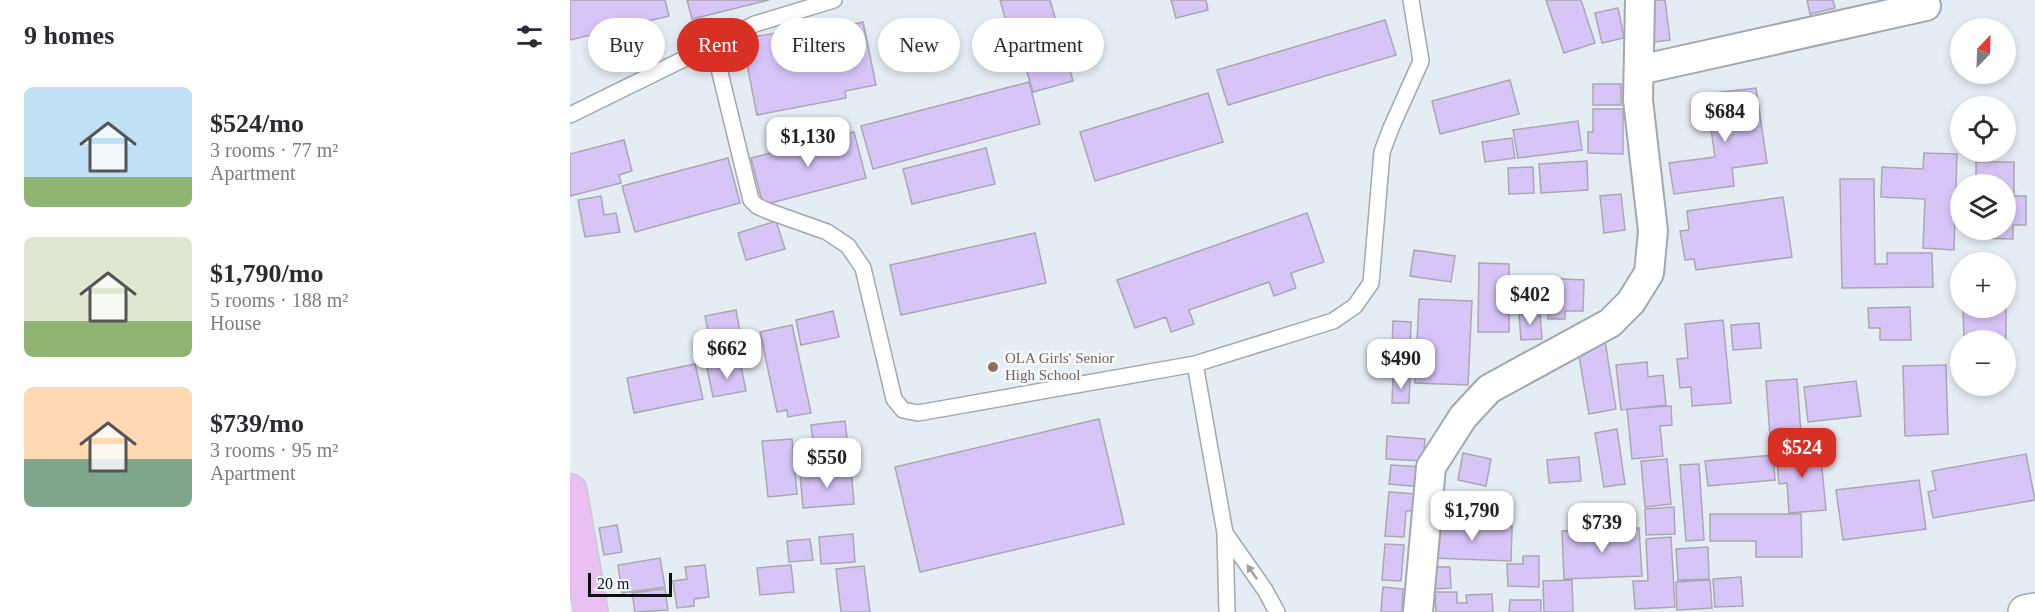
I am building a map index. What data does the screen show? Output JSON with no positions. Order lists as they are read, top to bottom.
{
  "places": ["OLA Girls' Senior High School"],
  "scale_bar": "20 m",
  "north": "top right",
  "page": {
    "heading": "9 homes",
    "map_buttons": ["+", "−"],
    "chip": [
      "Buy",
      "Rent",
      "Filters",
      "New",
      "Apartment"
    ],
    "list": [
      {
        "name": "$524/mo",
        "note": "3 rooms · 77 m² · Apartment"
      },
      {
        "name": "$1,790/mo",
        "note": "5 rooms · 188 m² · House"
      },
      {
        "name": "$739/mo",
        "note": "3 rooms · 95 m² · Apartment"
      }
    ],
    "price": [
      "$684",
      "$1,130",
      "$402",
      "$662",
      "$490",
      "$524",
      "$550",
      "$1,790",
      "$739"
    ],
    "scale": "20 m"
  }
}
